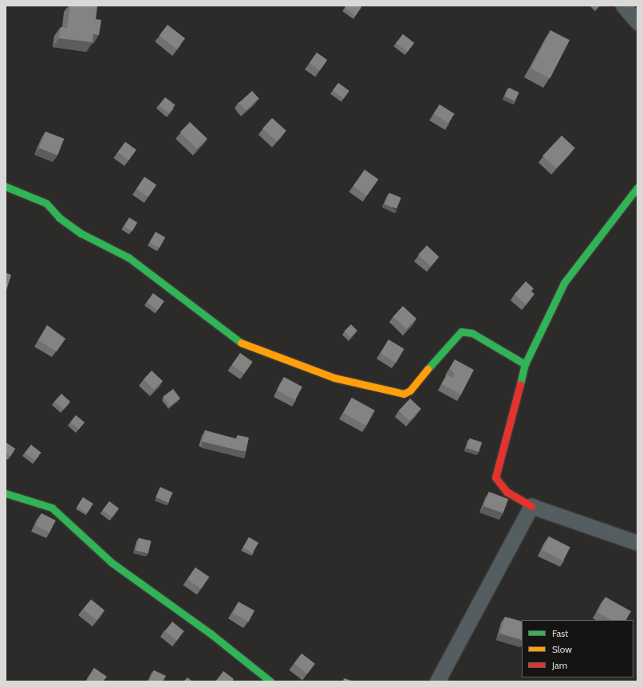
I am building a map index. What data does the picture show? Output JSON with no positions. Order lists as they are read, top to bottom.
{
  "legend": ["Fast", "Slow", "Jam"]
}
